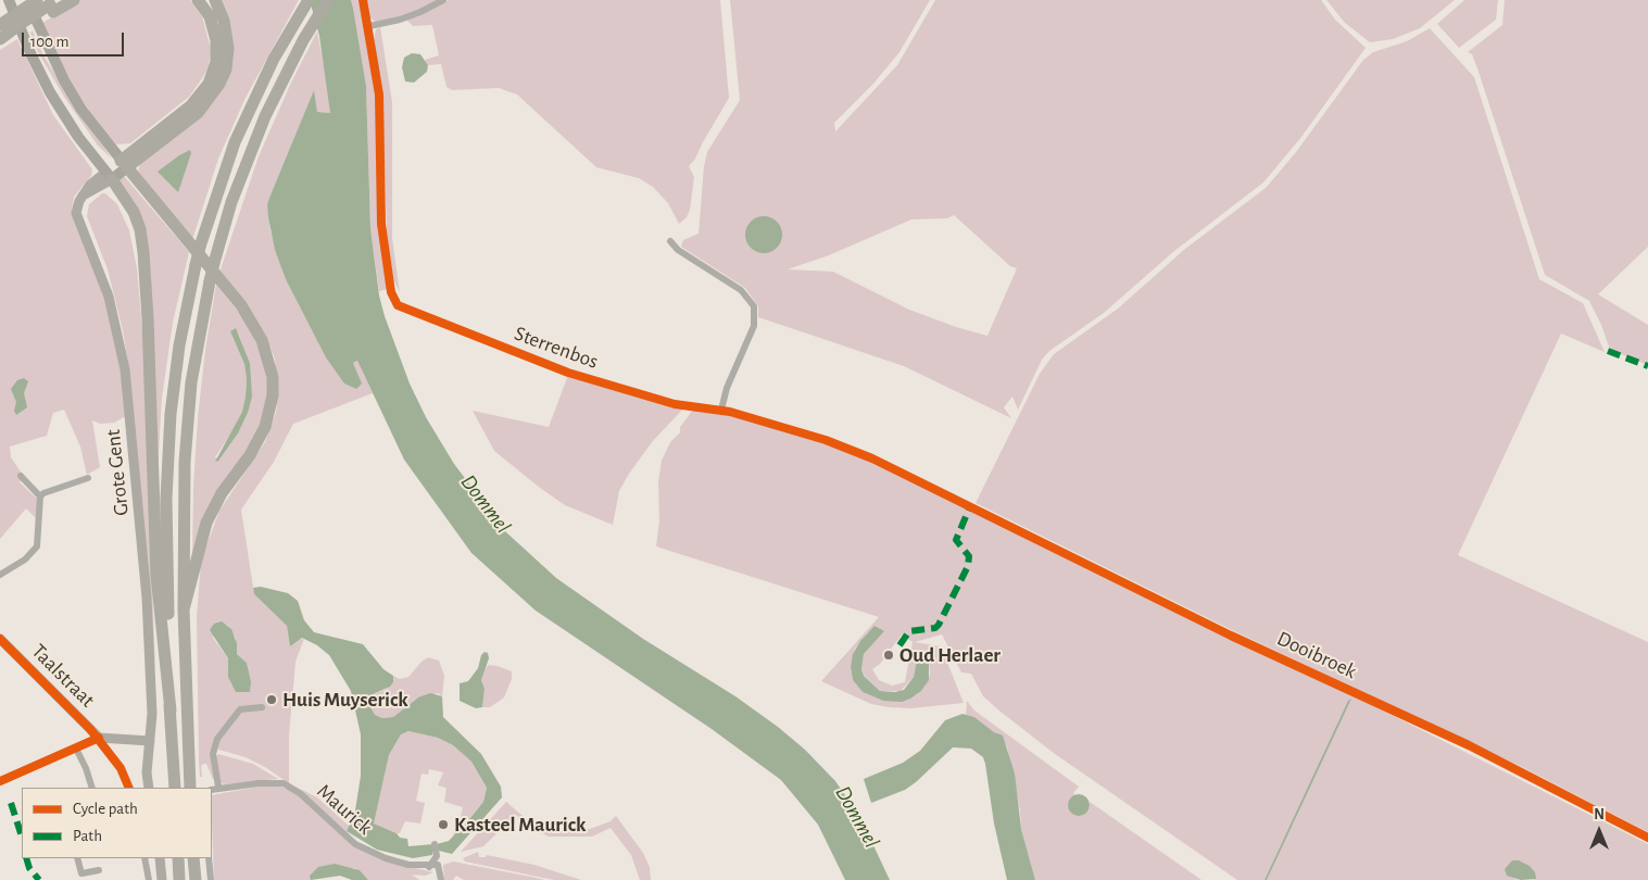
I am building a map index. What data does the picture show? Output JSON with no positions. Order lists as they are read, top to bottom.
{
  "streets": {
    "street": [
      "Sterrenbos",
      "Grote Gent",
      "Dooibroek",
      "Taalstraat",
      "Maurick"
    ]
  },
  "crossings": [
    ["Sterrenbos", "Dooibroek"]
  ],
  "water": ["Dommel"],
  "places": ["Oud Herlaer", "Huis Muyserick", "Kasteel Maurick"],
  "legend": ["Cycle path", "Path"],
  "scale_bar": "100 m",
  "north": "top"
}
